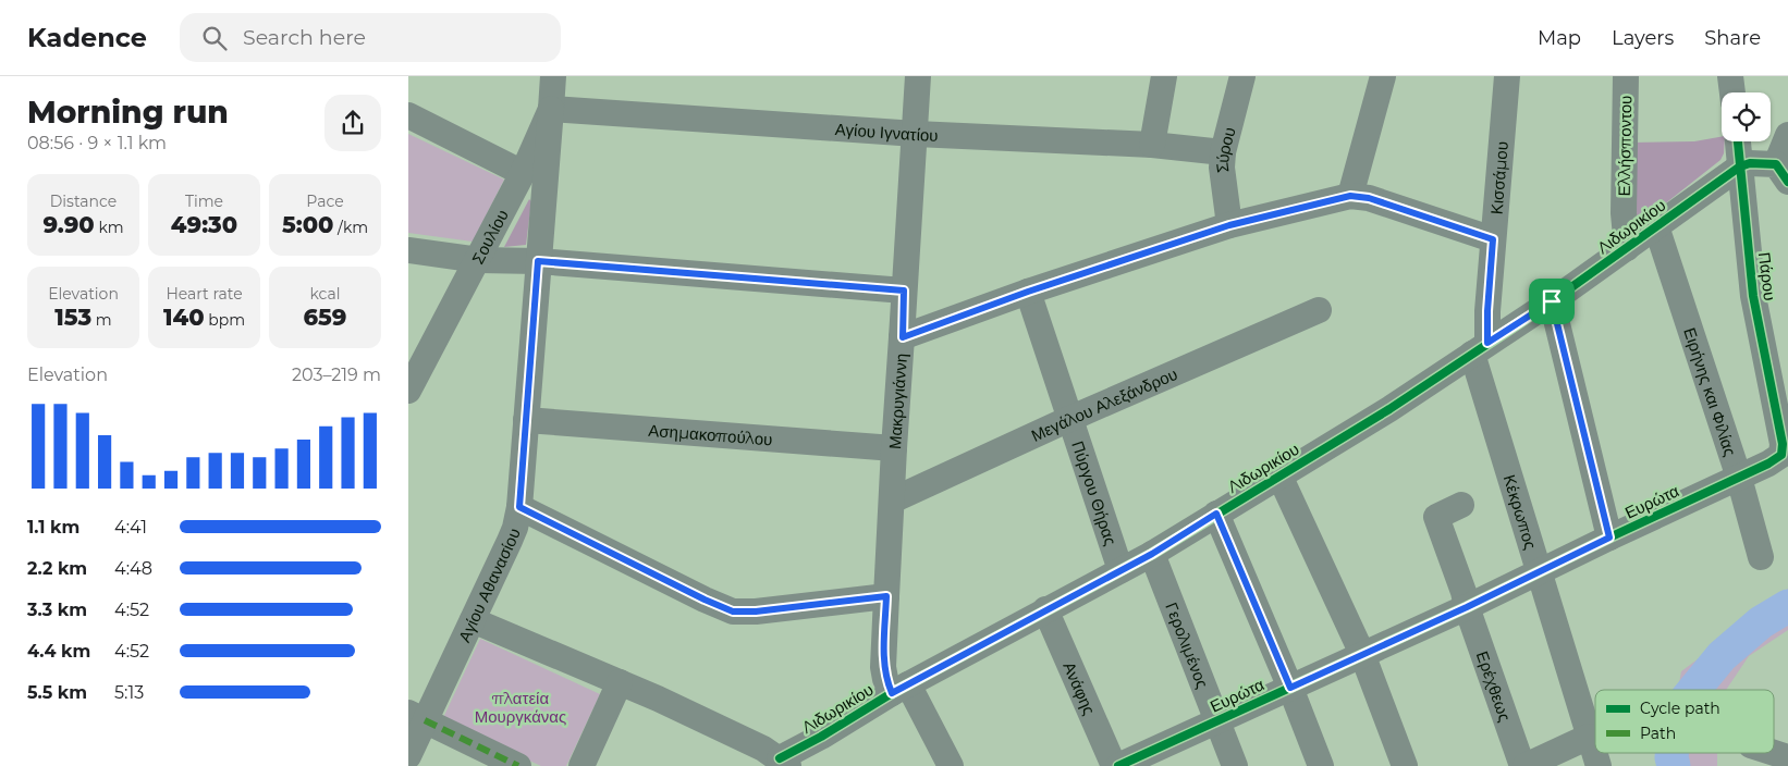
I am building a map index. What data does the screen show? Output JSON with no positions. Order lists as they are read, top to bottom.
{
  "streets": {
    "street": [
      "Αγίου Ιγνατίου",
      "Ελλήσποντου",
      "Σύρου",
      "Κισσάμου",
      "Λιδωρικίου",
      "Σουλίου",
      "Πάρου",
      "Ειρήνης και Φιλίας",
      "Μακρυγιάννη",
      "Μεγάλου Αλεξάνδρου",
      "Ασημακοπούλου",
      "Πύργου Θήρας",
      "Ευρώτα",
      "Κέκρωπος",
      "Αγίου Αθανασίου",
      "Γερολιμένος",
      "Ερέχθεως",
      "Ανάφης"
    ]
  },
  "crossings": [
    ["Αγίου Ιγνατίου", "Σύρου"],
    ["Αγίου Ιγνατίου", "Σουλίου"],
    ["Αγίου Ιγνατίου", "Μακρυγιάννη"],
    ["Αγίου Ιγνατίου", "Αγίου Αθανασίου"],
    ["Ελλήσποντου", "Λιδωρικίου"],
    ["Κισσάμου", "Λιδωρικίου"],
    ["Κισσάμου", "Κέκρωπος"],
    ["Λιδωρικίου", "Πάρου"],
    ["Λιδωρικίου", "Ειρήνης και Φιλίας"],
    ["Λιδωρικίου", "Μακρυγιάννη"],
    ["Λιδωρικίου", "Πύργου Θήρας"],
    ["Λιδωρικίου", "Κέκρωπος"],
    ["Λιδωρικίου", "Αγίου Αθανασίου"],
    ["Λιδωρικίου", "Γερολιμένος"],
    ["Λιδωρικίου", "Ανάφης"],
    ["Σουλίου", "Αγίου Αθανασίου"],
    ["Πάρου", "Ευρώτα"],
    ["Ειρήνης και Φιλίας", "Ευρώτα"],
    ["Μακρυγιάννη", "Μεγάλου Αλεξάνδρου"],
    ["Μακρυγιάννη", "Ασημακοπούλου"],
    ["Μεγάλου Αλεξάνδρου", "Πύργου Θήρας"],
    ["Ασημακοπούλου", "Αγίου Αθανασίου"],
    ["Ευρώτα", "Κέκρωπος"],
    ["Ευρώτα", "Γερολιμένος"],
    ["Ευρώτα", "Ερέχθεως"]
  ],
  "parks": ["πλατεία Μουργκάνας"],
  "legend": ["Cycle path", "Path"],
  "page": {
    "header": "Kadence",
    "search": "Search here",
    "nav": ["Map", "Layers", "Share"],
    "heading": ["Morning run", "08:56 · 9 × 1.1 km"],
    "stats": [
      ["Distance", "9.90 km"],
      ["Time", "49:30"],
      ["Pace", "5:00 /km"],
      ["Elevation", "153 m"],
      ["Heart rate", "140 bpm"],
      ["kcal", "659"]
    ],
    "chart": ["Elevation", "203–219 m"],
    "list": [
      {
        "name": "1.1 km",
        "note": "4:41"
      },
      {
        "name": "2.2 km",
        "note": "4:48"
      },
      {
        "name": "3.3 km",
        "note": "4:52"
      },
      {
        "name": "4.4 km",
        "note": "4:52"
      },
      {
        "name": "5.5 km",
        "note": "5:13"
      }
    ]
  }
}
